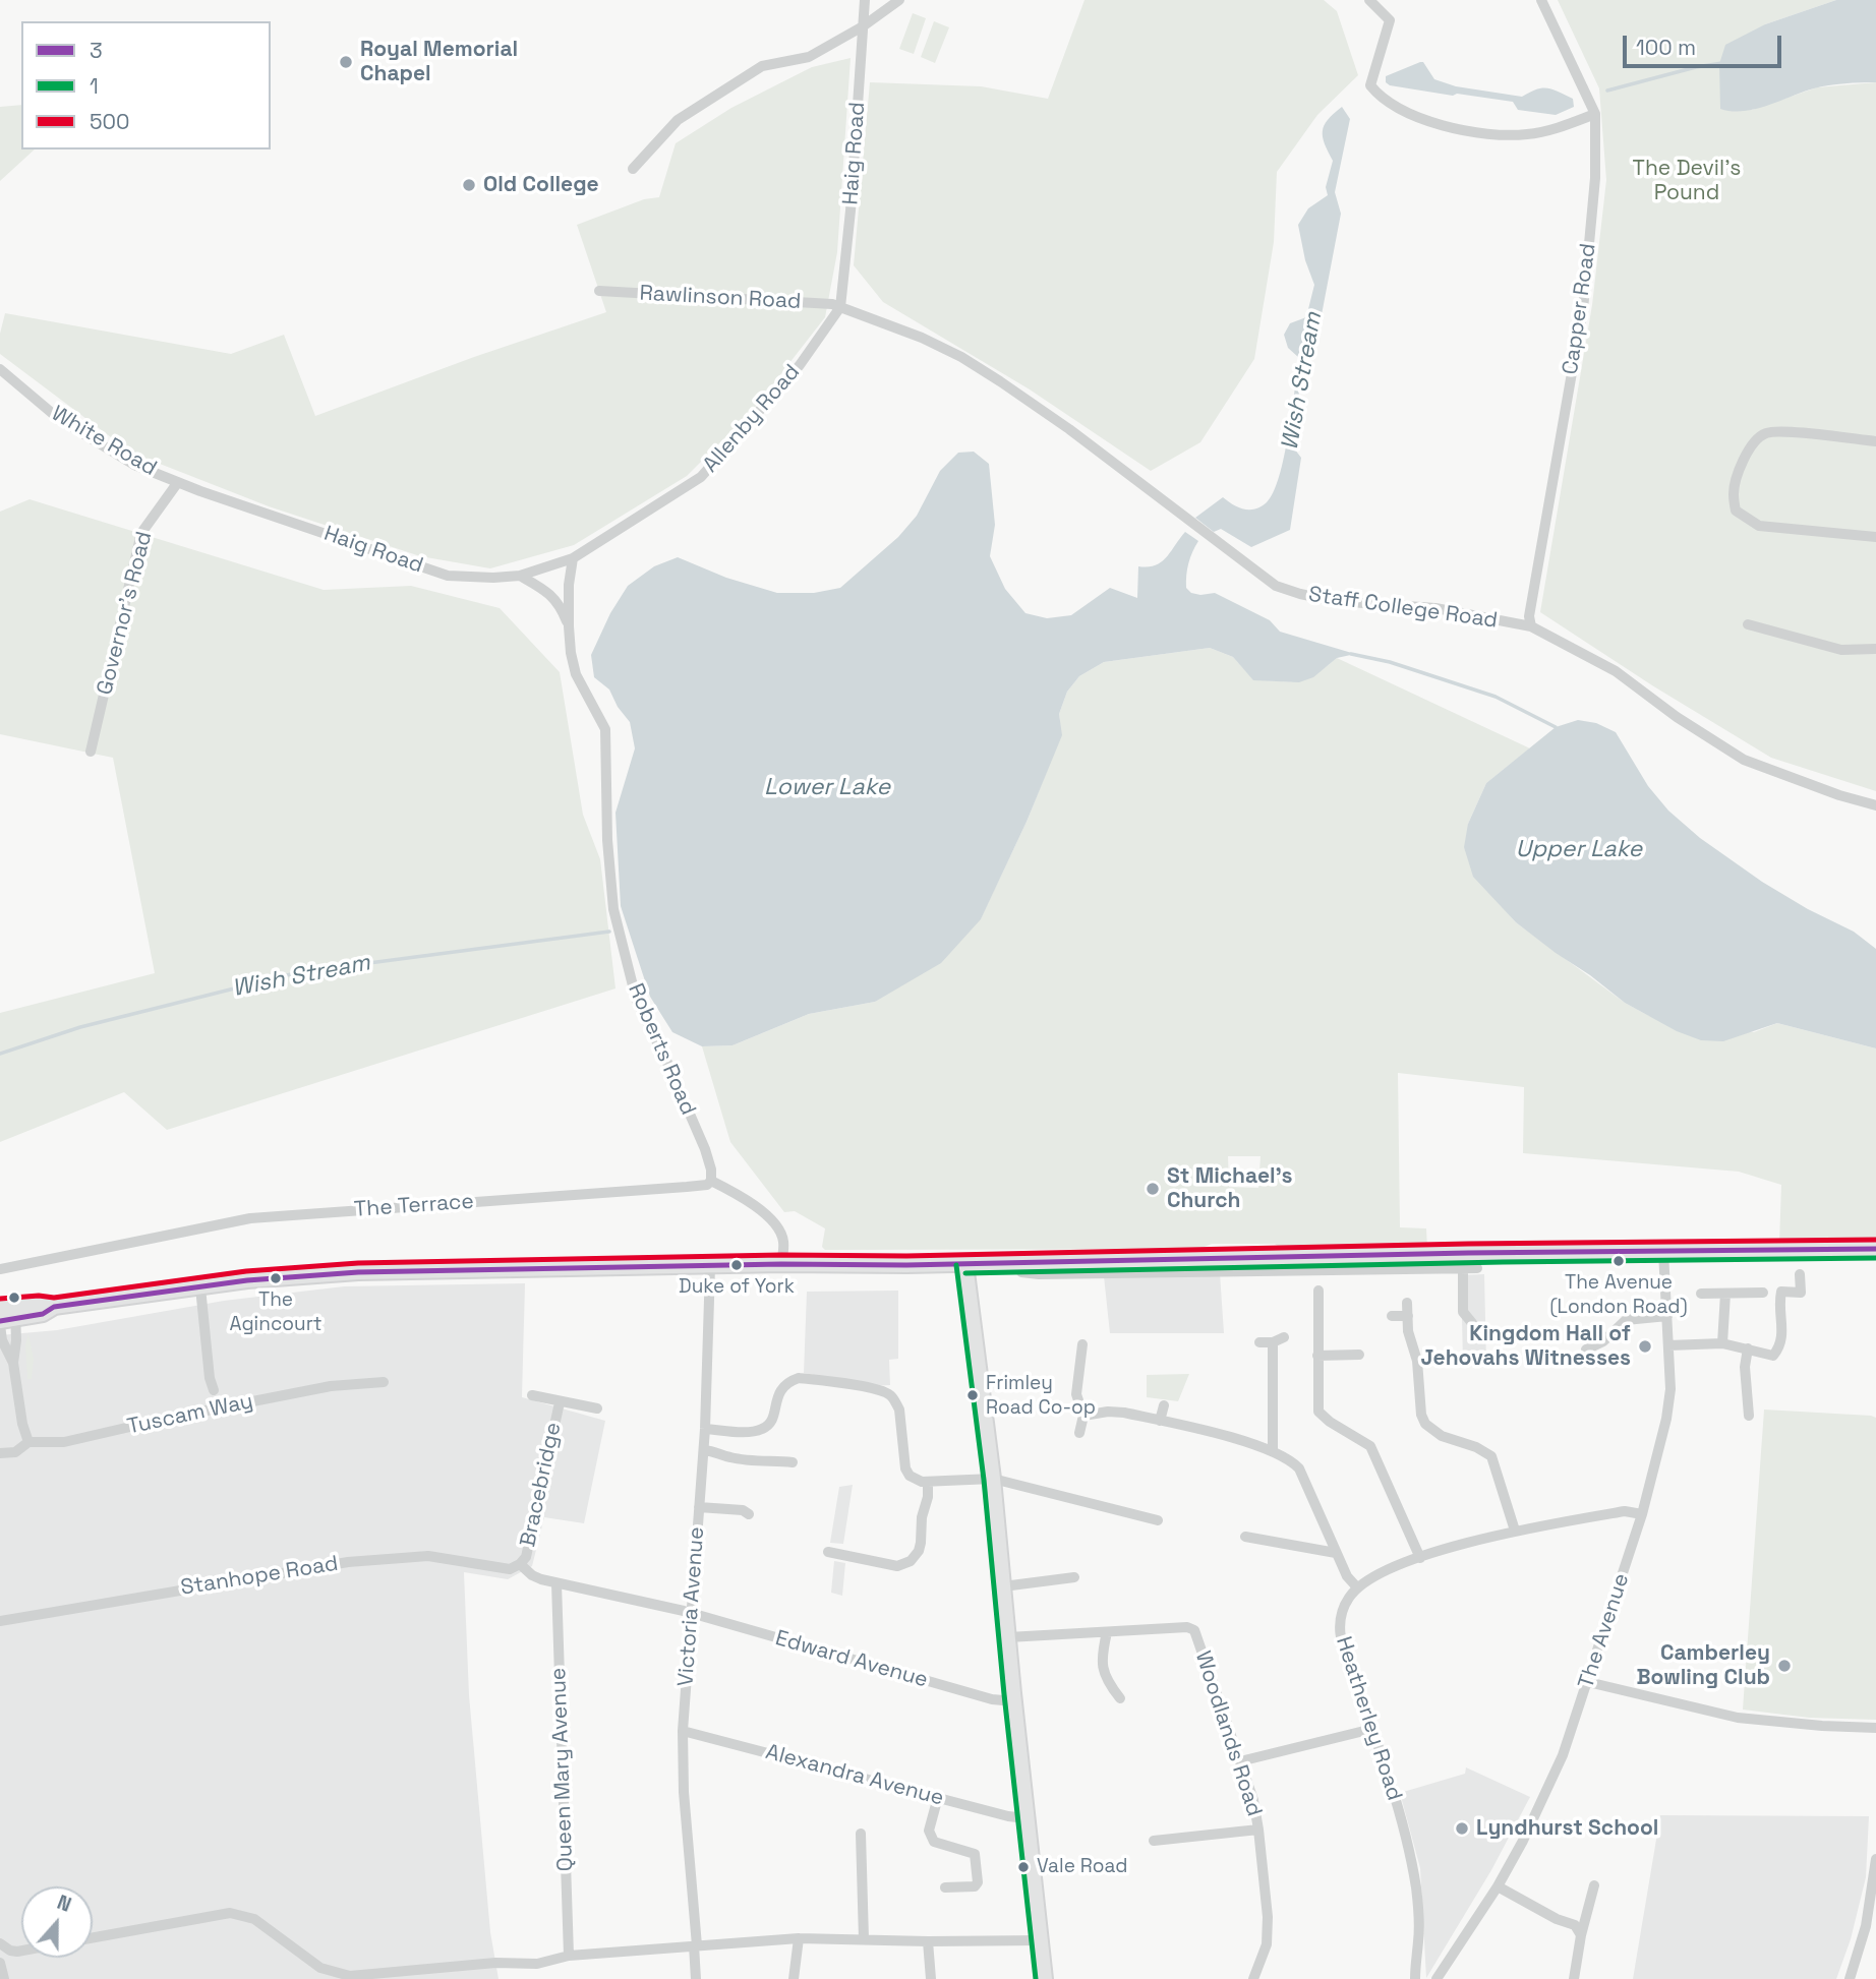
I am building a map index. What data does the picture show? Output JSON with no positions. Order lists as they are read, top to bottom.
{
  "streets": {
    "street": [
      "Haig Road",
      "Rawlinson Road",
      "Capper Road",
      "Allenby Road",
      "White Road",
      "Staff College Road",
      "Governor's Road",
      "Roberts Road",
      "The Terrace",
      "Tuscam Way",
      "Bracebridge",
      "Stanhope Road",
      "Victoria Avenue",
      "The Avenue",
      "Edward Avenue",
      "Heatherley Road",
      "Woodlands Road",
      "Queen Mary Avenue",
      "Alexandra Avenue"
    ]
  },
  "crossings": [
    ["Haig Road", "Rawlinson Road"],
    ["Haig Road", "Allenby Road"],
    ["Haig Road", "White Road"],
    ["Haig Road", "Staff College Road"],
    ["Haig Road", "Governor's Road"],
    ["Rawlinson Road", "Allenby Road"],
    ["Rawlinson Road", "Staff College Road"],
    ["Capper Road", "Staff College Road"],
    ["Allenby Road", "Staff College Road"],
    ["White Road", "Governor's Road"],
    ["Roberts Road", "The Terrace"],
    ["Bracebridge", "Stanhope Road"],
    ["Victoria Avenue", "Edward Avenue"],
    ["Victoria Avenue", "Alexandra Avenue"]
  ],
  "water": ["Wish Stream", "Lower Lake", "Upper Lake"],
  "parks": ["The Devil's Pound"],
  "places": [
    "Royal Memorial Chapel",
    "Old College",
    "St Michael's Church",
    "The Avenue (London Road)",
    "Duke of York",
    "The Agincourt",
    "Kingdom Hall of Jehovahs Witnesses",
    "Frimley Road Co-op",
    "Camberley Bowling Club",
    "Lyndhurst School",
    "Vale Road"
  ],
  "lines": ["transit line 500", "transit line 3", "transit line 1"],
  "legend": ["3", "1", "500"],
  "scale_bar": "100 m",
  "north": "top"
}
